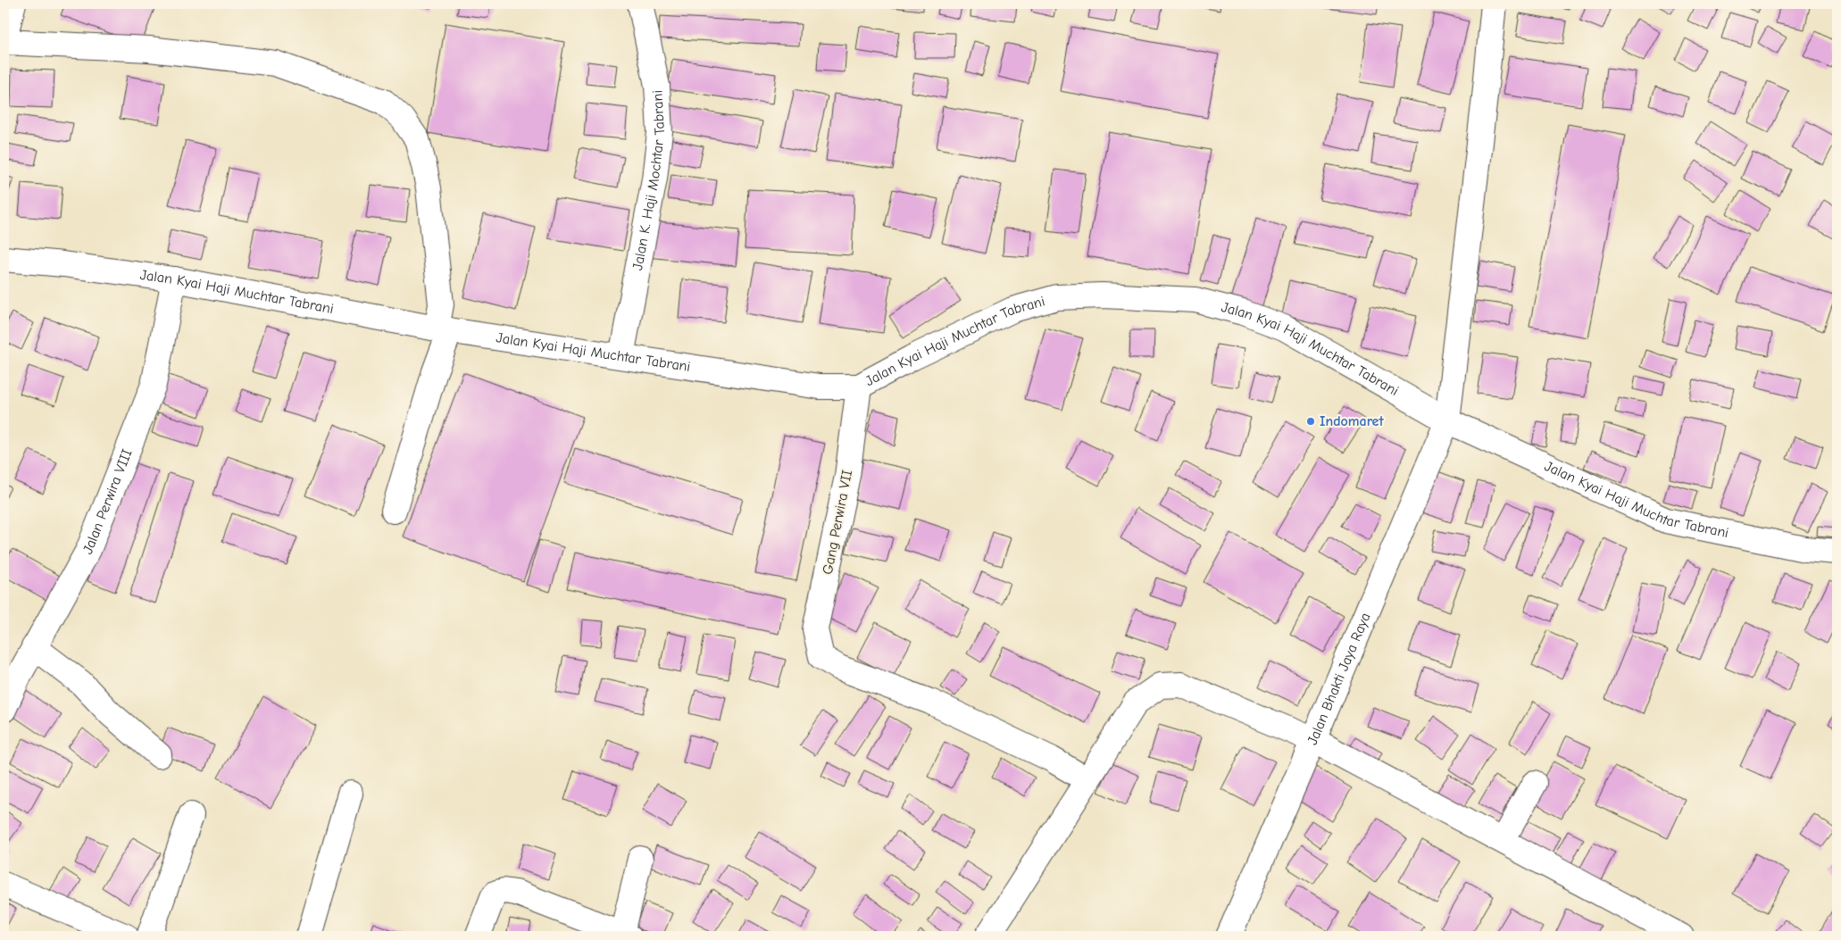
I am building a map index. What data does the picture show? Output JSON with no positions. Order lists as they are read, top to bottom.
{
  "streets": {
    "street": [
      "Jalan K. Haji Mochtar Tabrani",
      "Jalan Kyai Haji Muchtar Tabrani",
      "Jalan Perwira VIII",
      "Gang Perwira VII",
      "Jalan Bhakti Jaya Raya"
    ]
  },
  "crossings": [
    ["Jalan K. Haji Mochtar Tabrani", "Jalan Kyai Haji Muchtar Tabrani"],
    ["Jalan Kyai Haji Muchtar Tabrani", "Jalan Perwira VIII"],
    ["Jalan Kyai Haji Muchtar Tabrani", "Gang Perwira VII"],
    ["Jalan Kyai Haji Muchtar Tabrani", "Jalan Bhakti Jaya Raya"]
  ],
  "places": ["Indomaret"]
}
